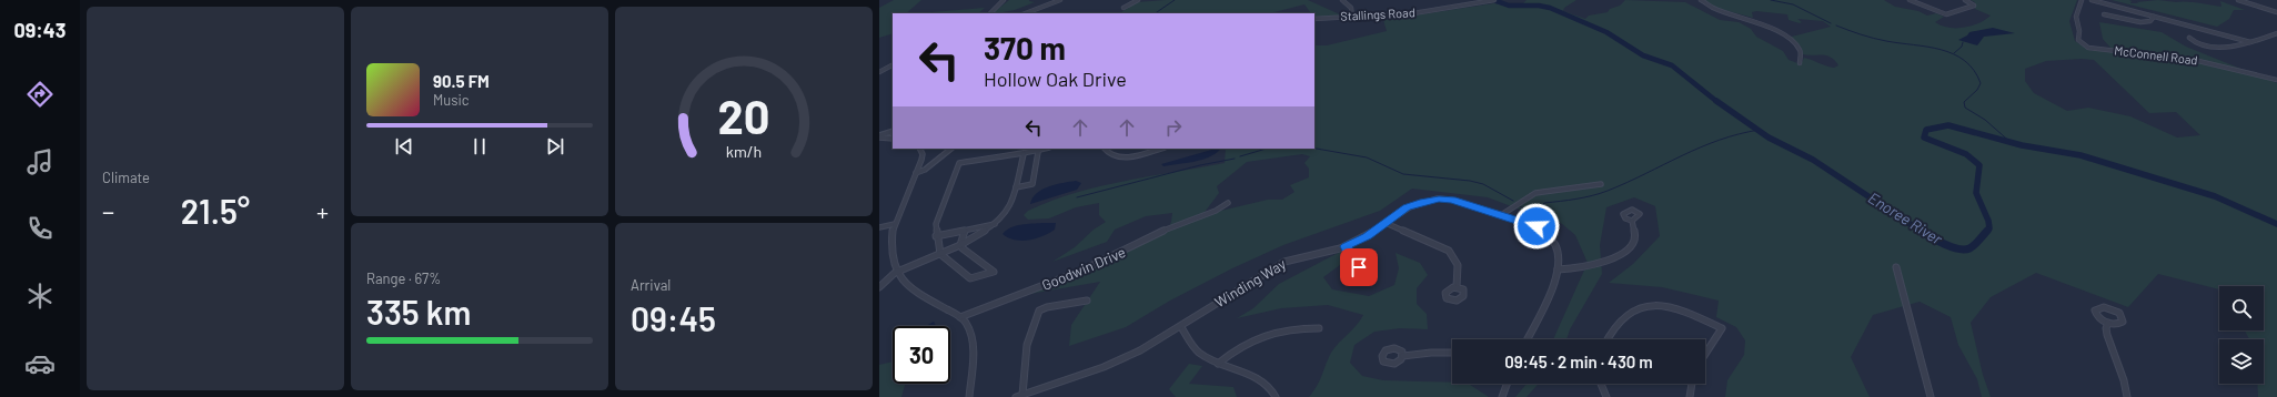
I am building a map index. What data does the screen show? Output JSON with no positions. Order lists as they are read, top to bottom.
{
  "streets": {
    "street": [
      "Stallings Road",
      "McConnell Road",
      "Goodwin Drive",
      "Winding Way"
    ]
  },
  "water": ["Enoree River"],
  "page": {
    "tabs": "09:43",
    "tile": [
      "Climate",
      ["Range · 67%", "335 km"],
      ["Arrival", "09:45"]
    ],
    "turn": ["370 m", "Hollow Oak Drive"],
    "song": ["90.5 FM", "Music"],
    "heat": ["−", "21.5°", "+"],
    "limit": "30",
    "trip": "09:45 · 2 min · 430 m",
    "gauge": ["20", "km/h"]
  }
}
